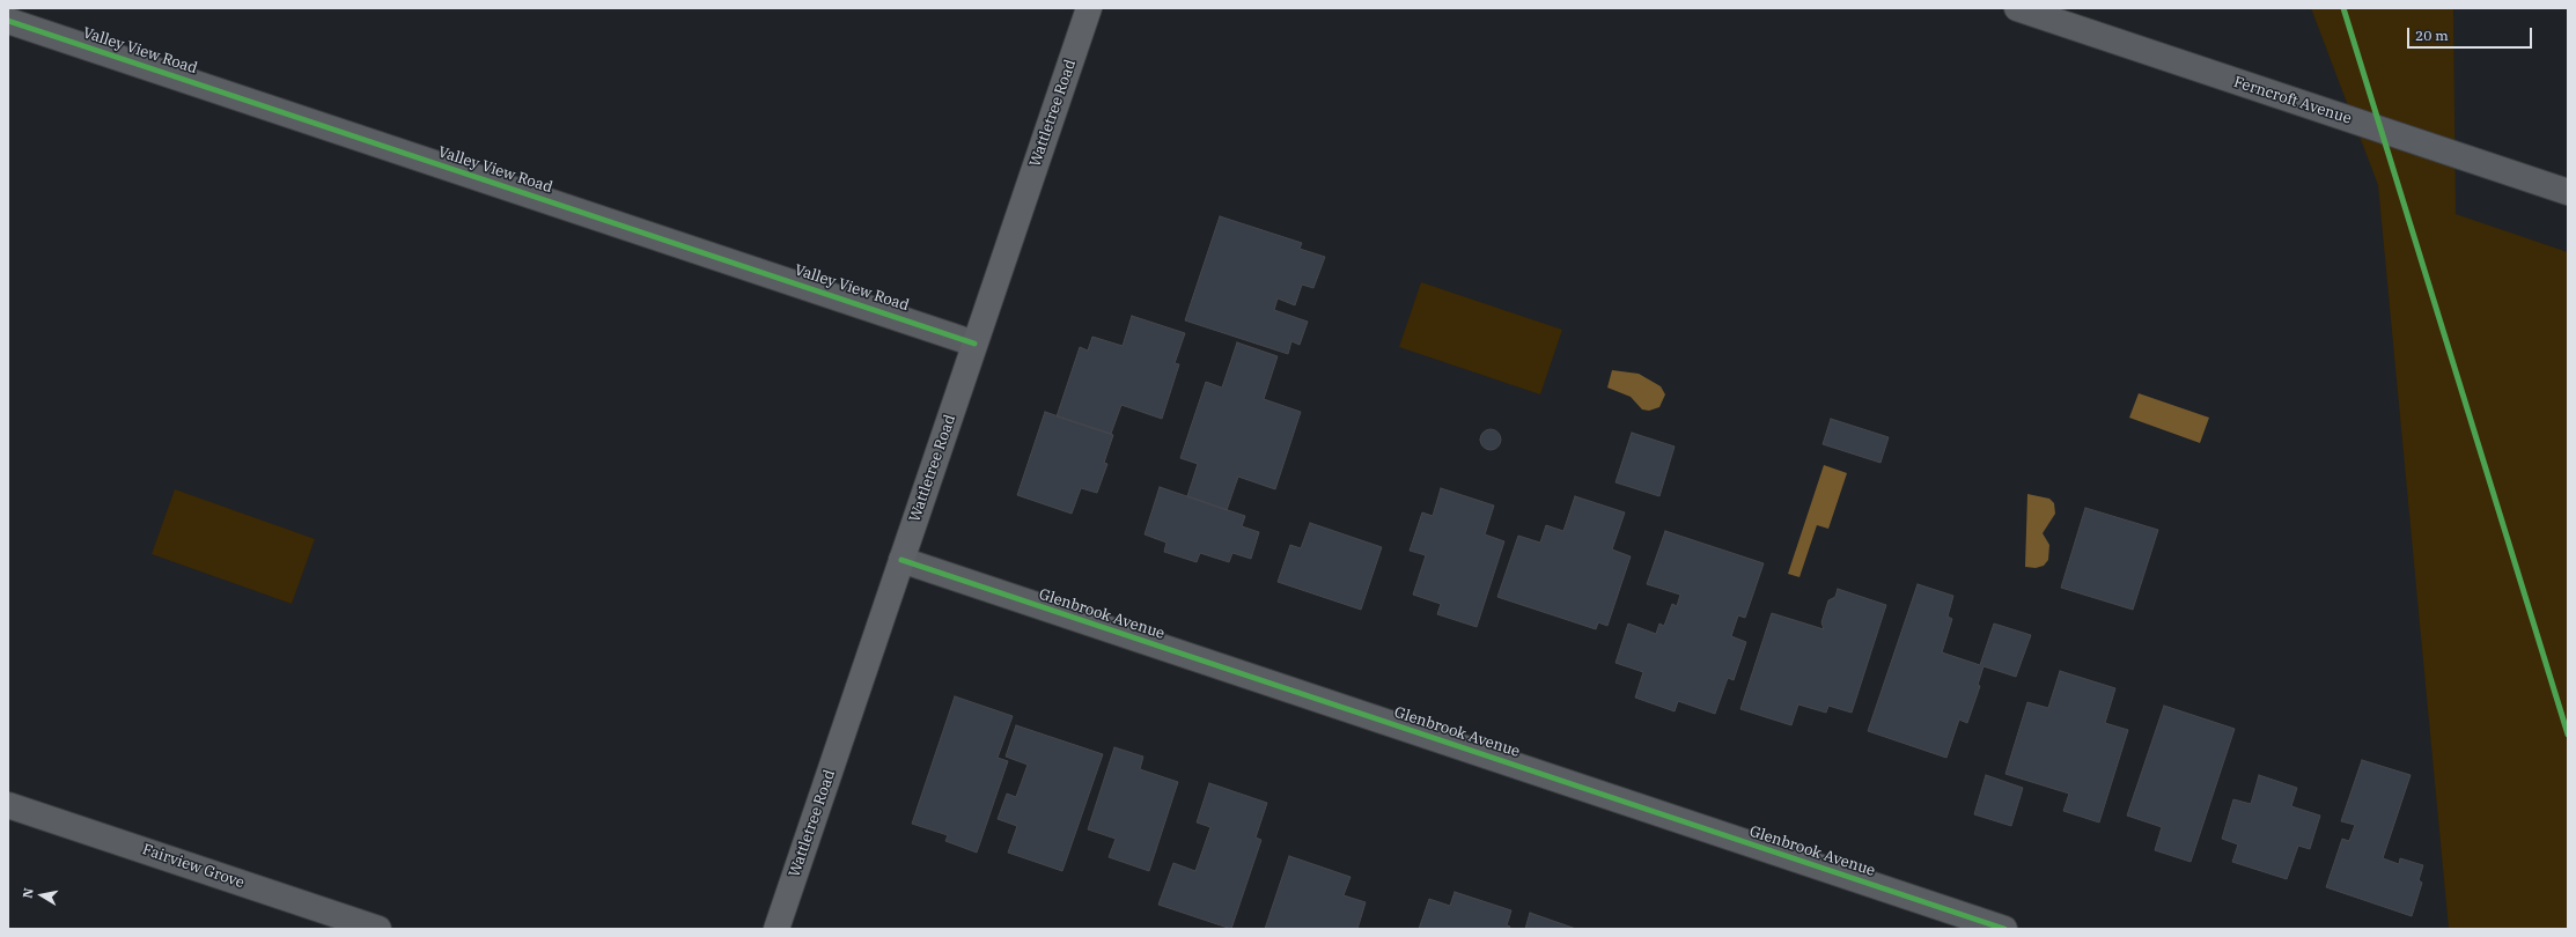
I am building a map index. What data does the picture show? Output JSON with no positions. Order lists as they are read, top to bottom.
{
  "streets": {
    "main road": ["Wattletree Road"],
    "street": [
      "Valley View Road",
      "Ferncroft Avenue",
      "Glenbrook Avenue",
      "Fairview Grove"
    ]
  },
  "crossings": [
    ["Valley View Road", "Wattletree Road"],
    ["Wattletree Road", "Glenbrook Avenue"]
  ],
  "scale_bar": "20 m",
  "north": "left"
}
